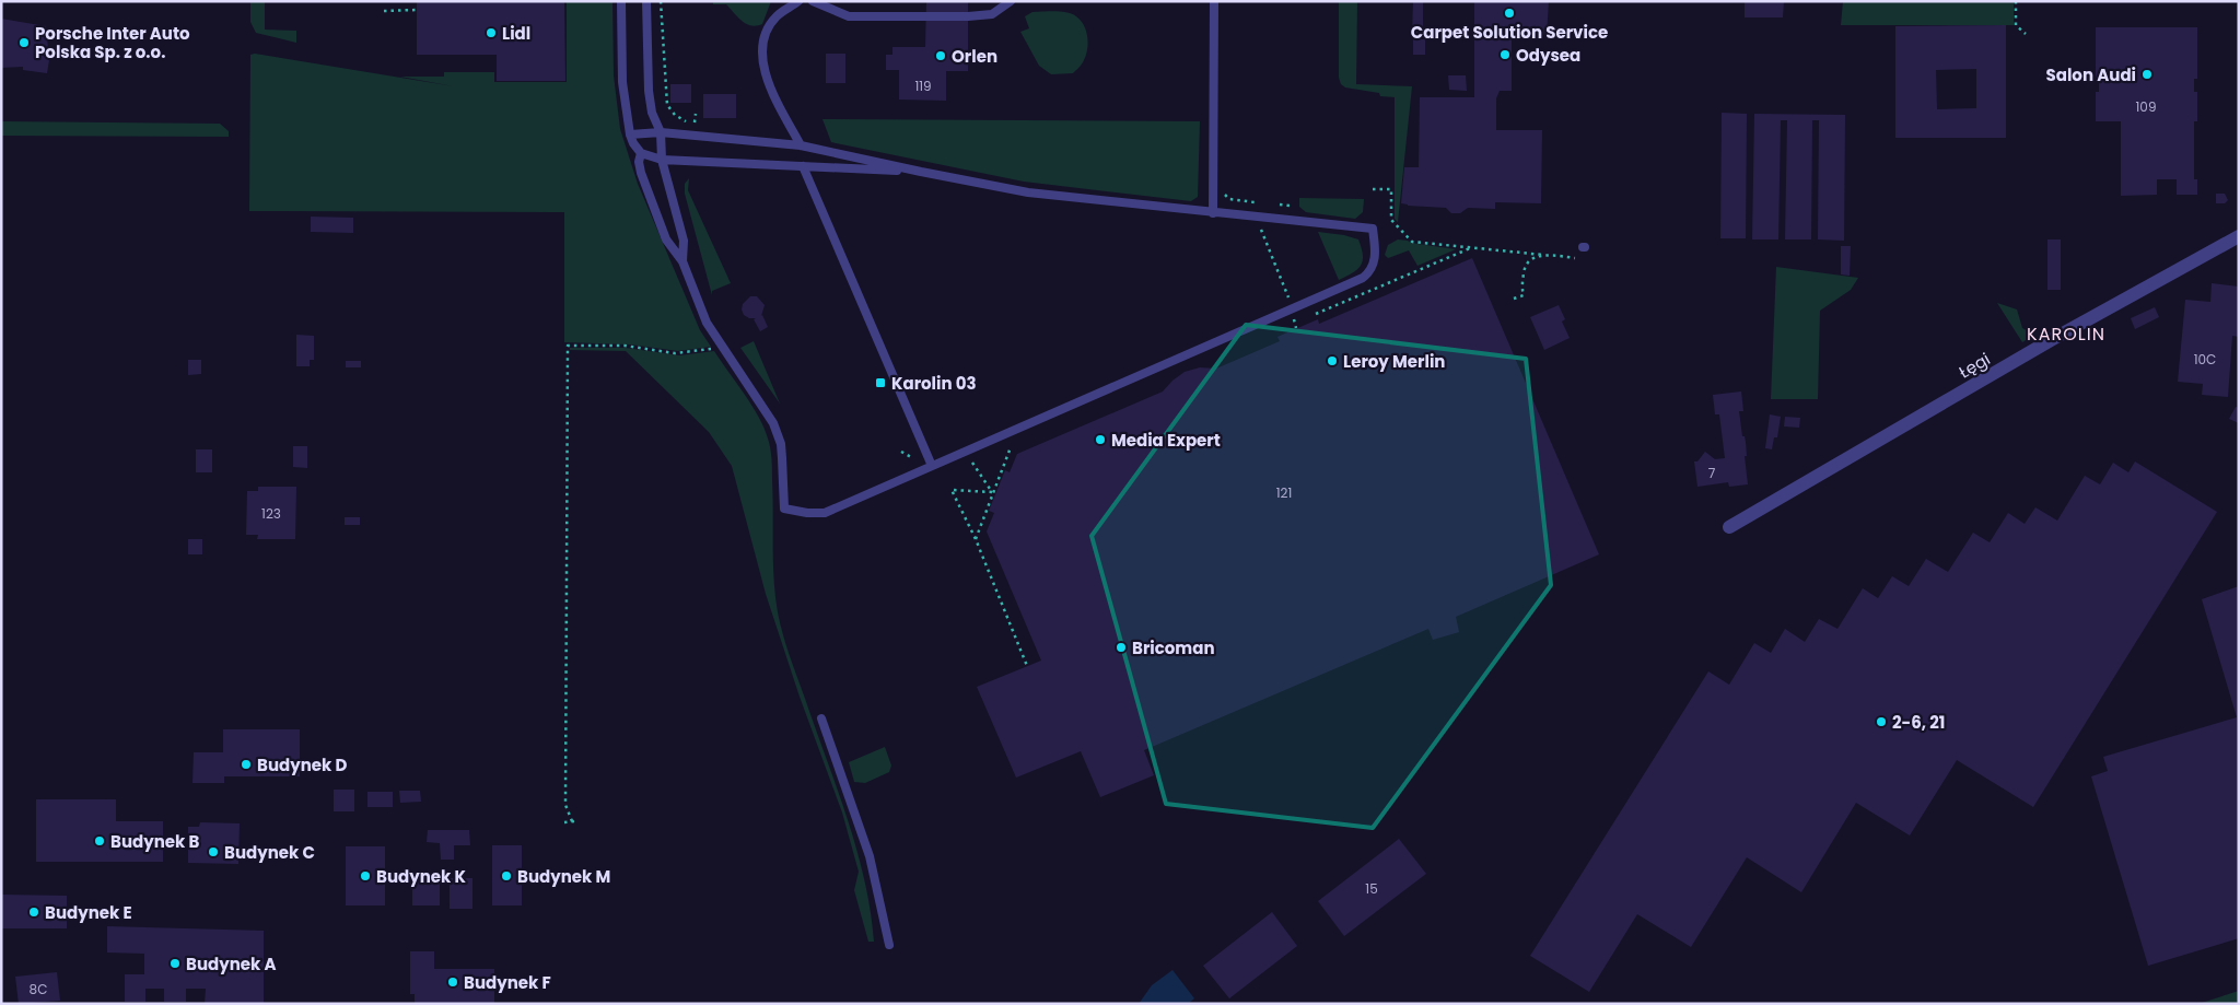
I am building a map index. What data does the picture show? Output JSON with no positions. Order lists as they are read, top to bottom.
{
  "streets": {
    "street": ["Łęgi"]
  },
  "districts": ["KAROLIN"],
  "places": {
    "other": [
      "Carpet Solution Service",
      "Lidl",
      "Porsche Inter Auto Polska Sp. z o.o.",
      "Odysea",
      "Orlen",
      "Salon Audi",
      "Leroy Merlin",
      "Media Expert",
      "Bricoman",
      "2-6, 21",
      "Budynek D",
      "Budynek B",
      "Budynek C",
      "Budynek K",
      "Budynek M",
      "Budynek E",
      "Budynek A",
      "Budynek F"
    ],
    "transit": ["Karolin 03"]
  },
  "house_numbers": [
    "119",
    "109",
    "10C",
    "7",
    "121",
    "123",
    "15",
    "8C"
  ]
}
